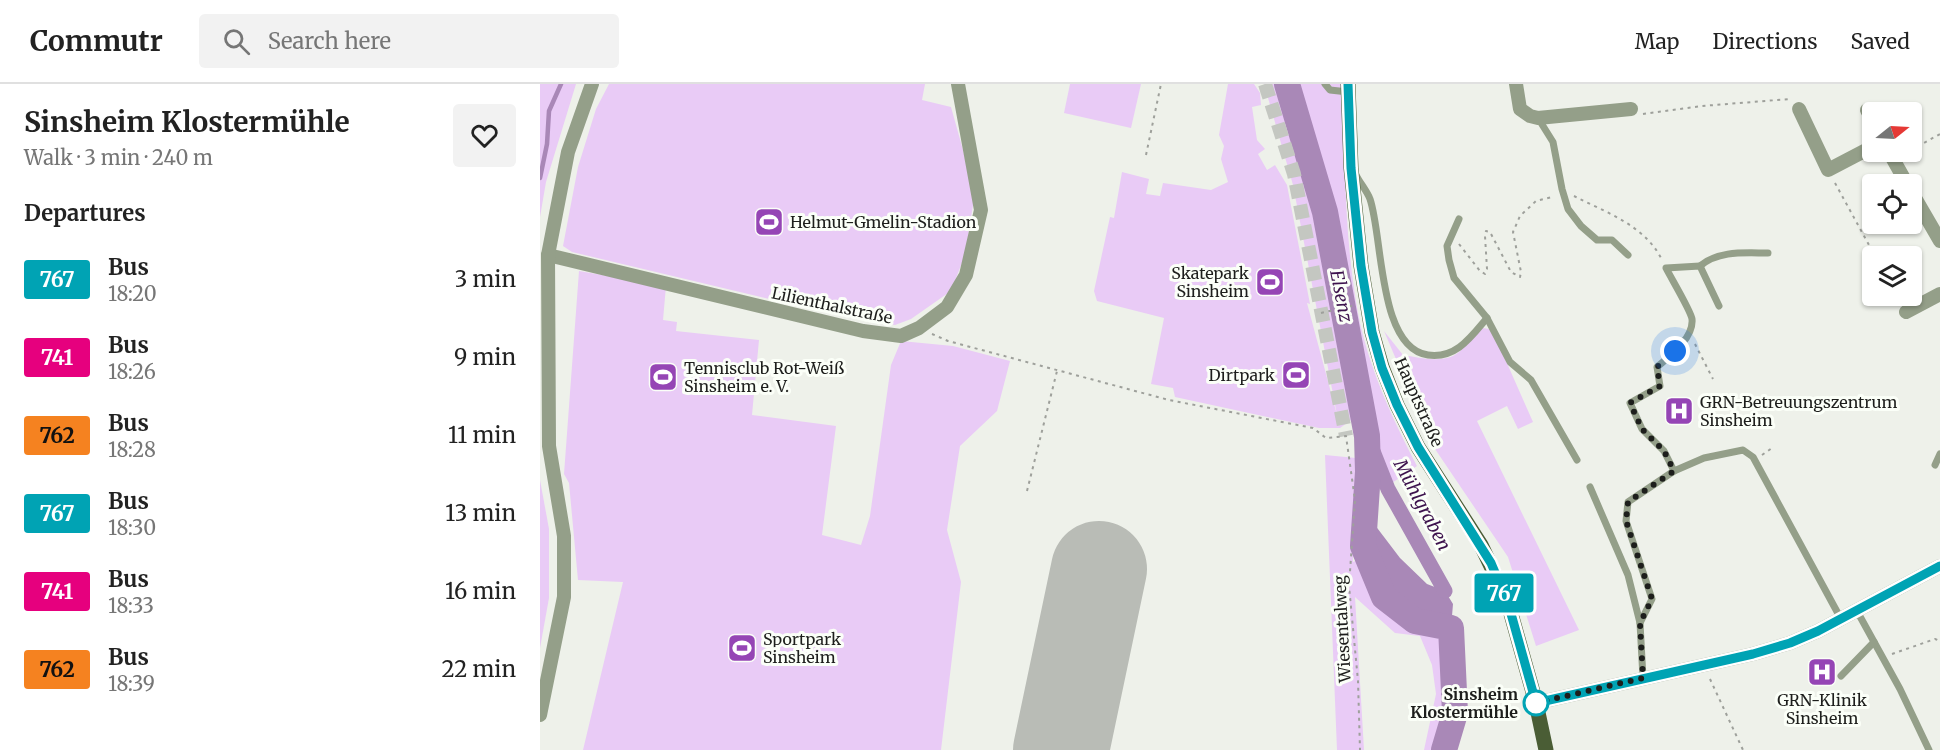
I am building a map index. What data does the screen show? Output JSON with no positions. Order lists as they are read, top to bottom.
{
  "streets": {
    "main road": ["Hauptstraße"],
    "street": ["Lilienthalstraße"],
    "path": ["Wiesentalweg"]
  },
  "water": ["Elsenz", "Mühlgraben"],
  "places": {
    "sports": [
      "Helmut-Gmelin-Stadion",
      "Skatepark Sinsheim",
      "Dirtpark",
      "Tennisclub Rot-Weiß Sinsheim e. V.",
      "Sportpark Sinsheim"
    ],
    "hospital": ["GRN-Betreuungszentrum Sinsheim", "GRN-Klinik Sinsheim"],
    "other": ["Sinsheim Klostermühle"]
  },
  "lines": ["bus line 767"],
  "north": "right",
  "page": {
    "header": "Commutr",
    "search": "Search here",
    "nav": ["Map", "Directions", "Saved"],
    "heading": [
      ["Sinsheim Klostermühle", "Walk · 3 min · 240 m"],
      "Departures"
    ],
    "on_map": "767",
    "list": [
      {
        "mark": "767",
        "name": "Bus",
        "note": "18:20",
        "value": "3 min"
      },
      {
        "mark": "741",
        "name": "Bus",
        "note": "18:26",
        "value": "9 min"
      },
      {
        "mark": "762",
        "name": "Bus",
        "note": "18:28",
        "value": "11 min"
      },
      {
        "mark": "767",
        "name": "Bus",
        "note": "18:30",
        "value": "13 min"
      },
      {
        "mark": "741",
        "name": "Bus",
        "note": "18:33",
        "value": "16 min"
      },
      {
        "mark": "762",
        "name": "Bus",
        "note": "18:39",
        "value": "22 min"
      }
    ]
  }
}
